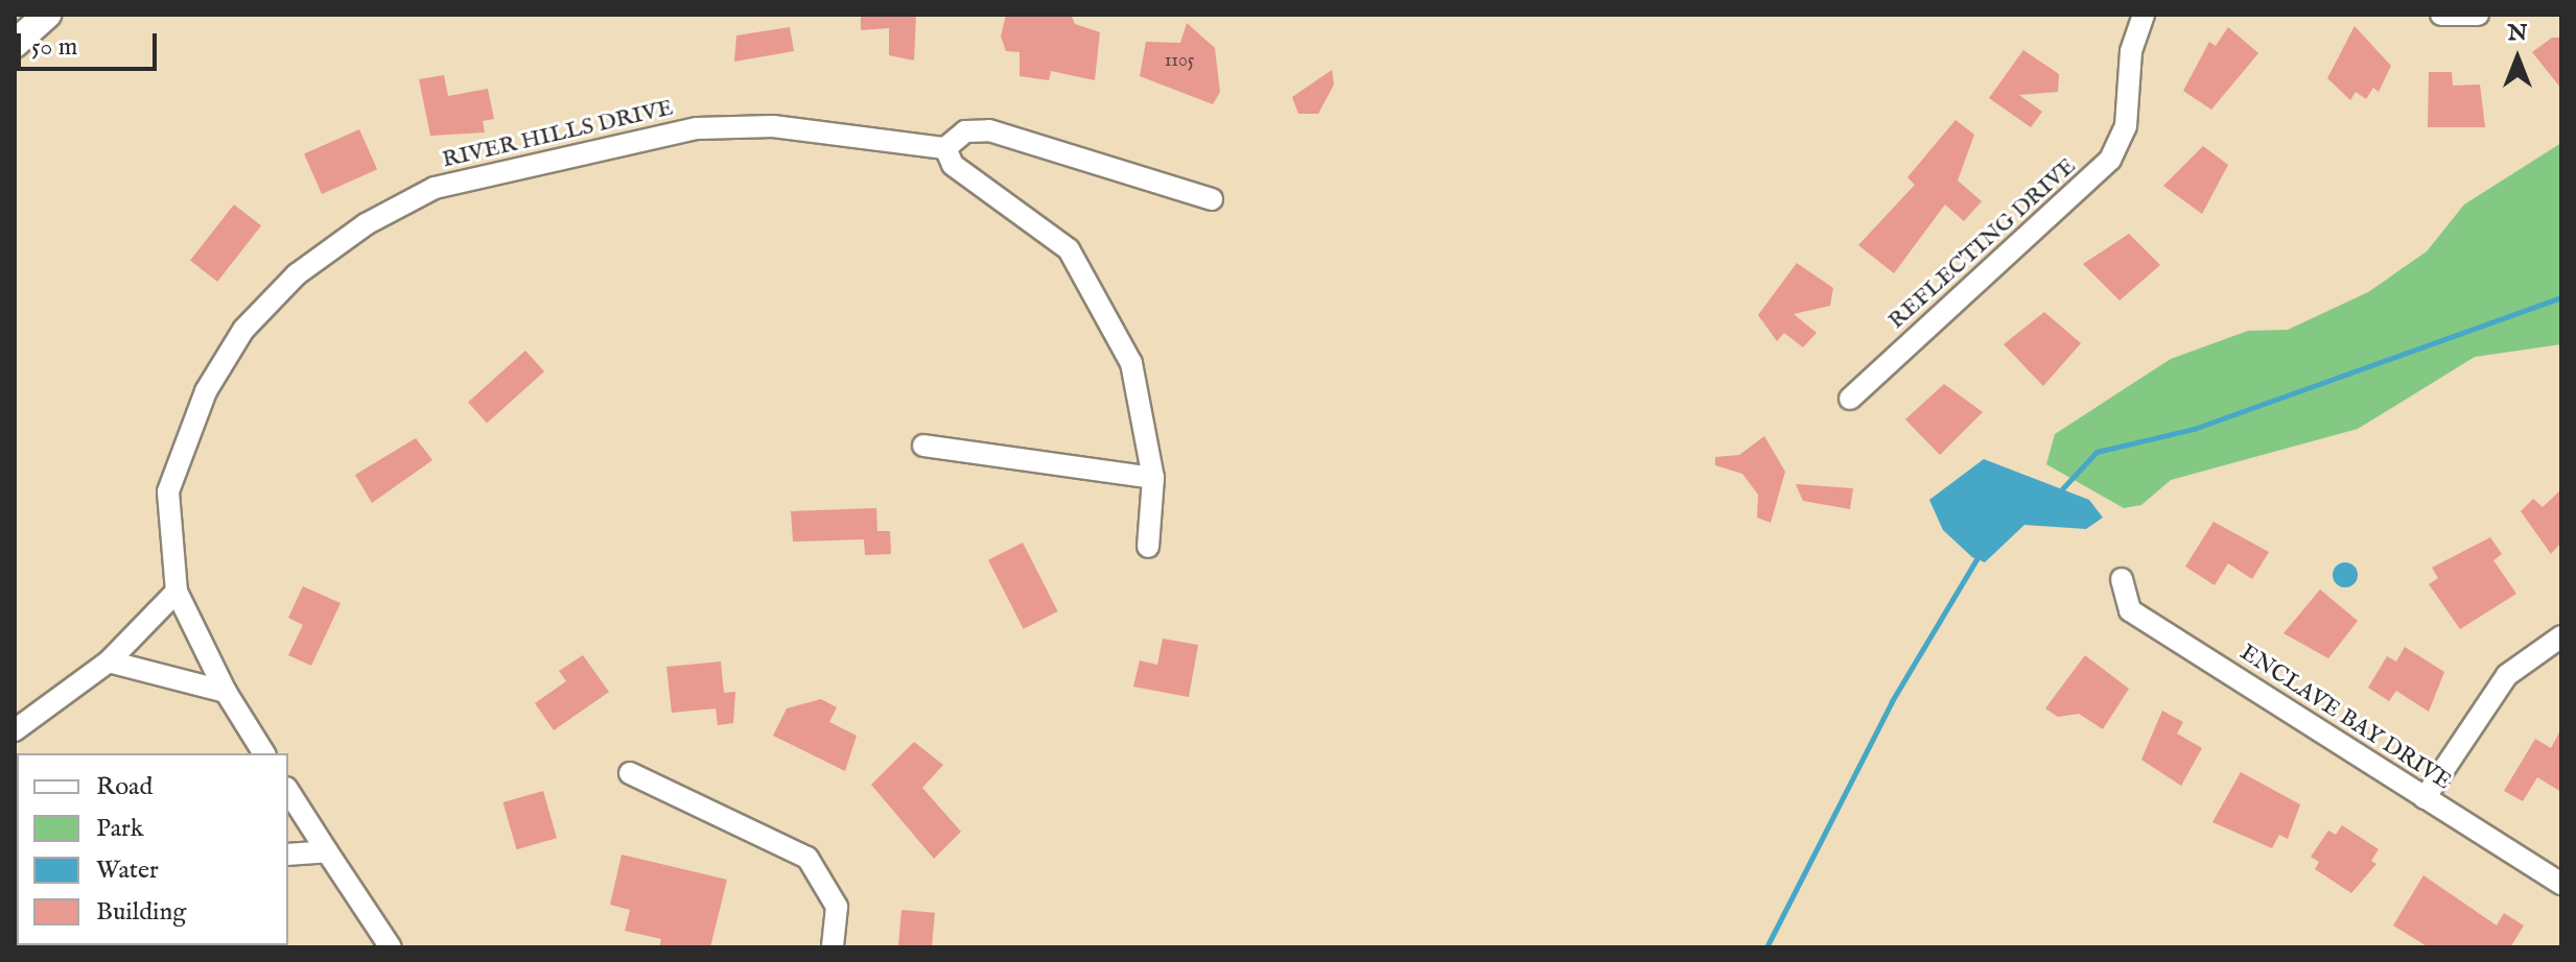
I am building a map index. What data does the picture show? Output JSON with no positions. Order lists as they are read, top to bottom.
{
  "streets": {
    "street": ["RIVER HILLS DRIVE", "REFLECTING DRIVE", "ENCLAVE BAY DRIVE"]
  },
  "house_numbers": ["1105"],
  "legend": [
    "Road",
    "Park",
    "Water",
    "Building"
  ],
  "scale_bar": "50 m",
  "north": "top"
}
